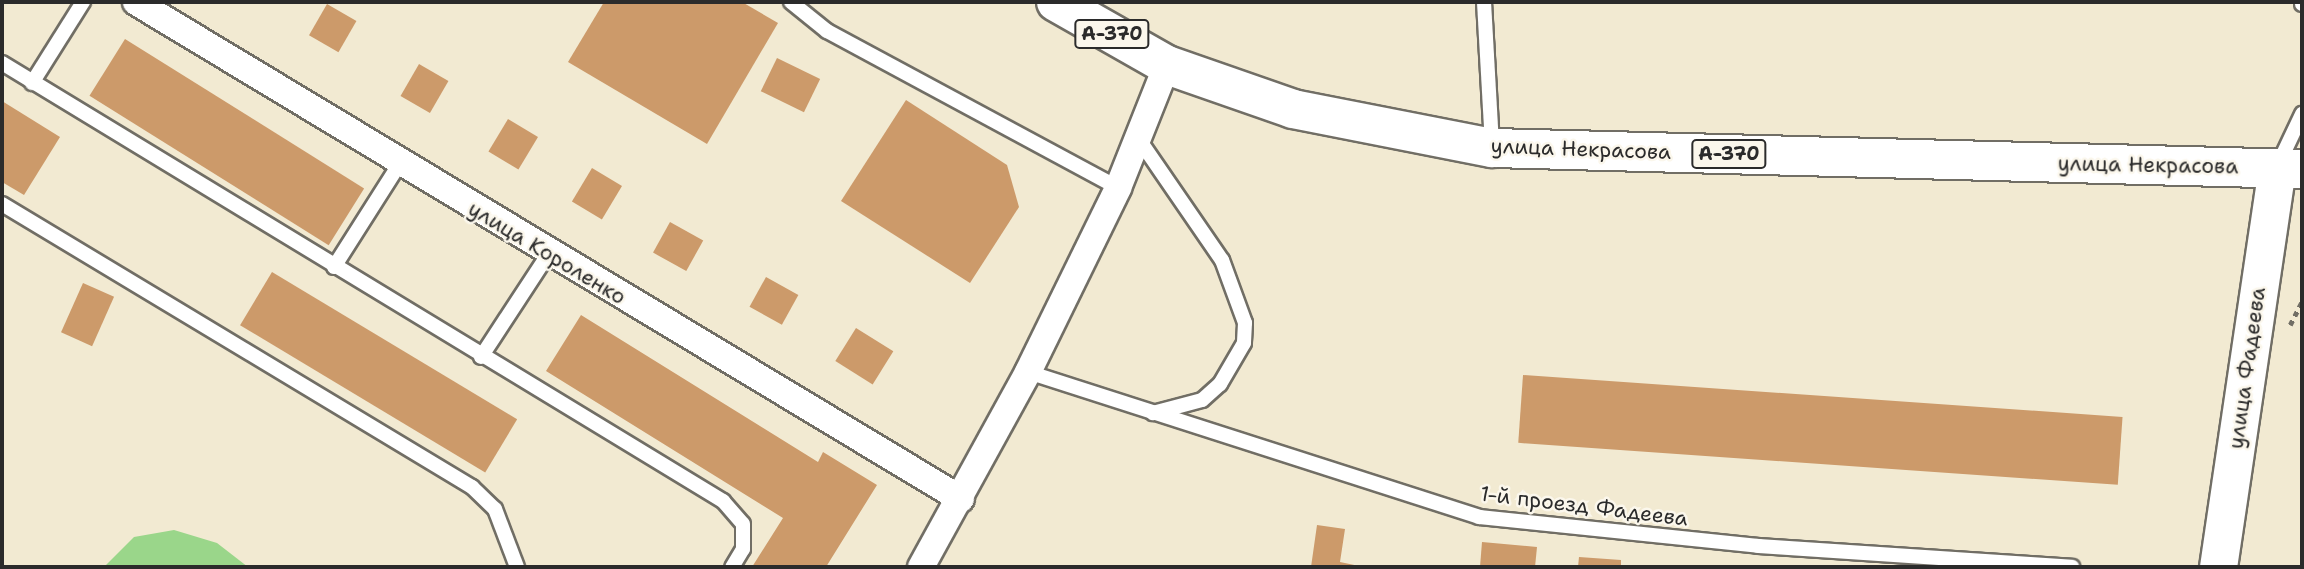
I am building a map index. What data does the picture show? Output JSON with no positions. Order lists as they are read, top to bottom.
{
  "streets": {
    "highway": ["А-370", "улица Некрасова"],
    "main road": ["улица Фадеева"],
    "street": ["улица Короленко"],
    "lane": ["1-й проезд Фадеева"]
  },
  "crossings": [
    ["улица Некрасова", "улица Фадеева"]
  ]
}
